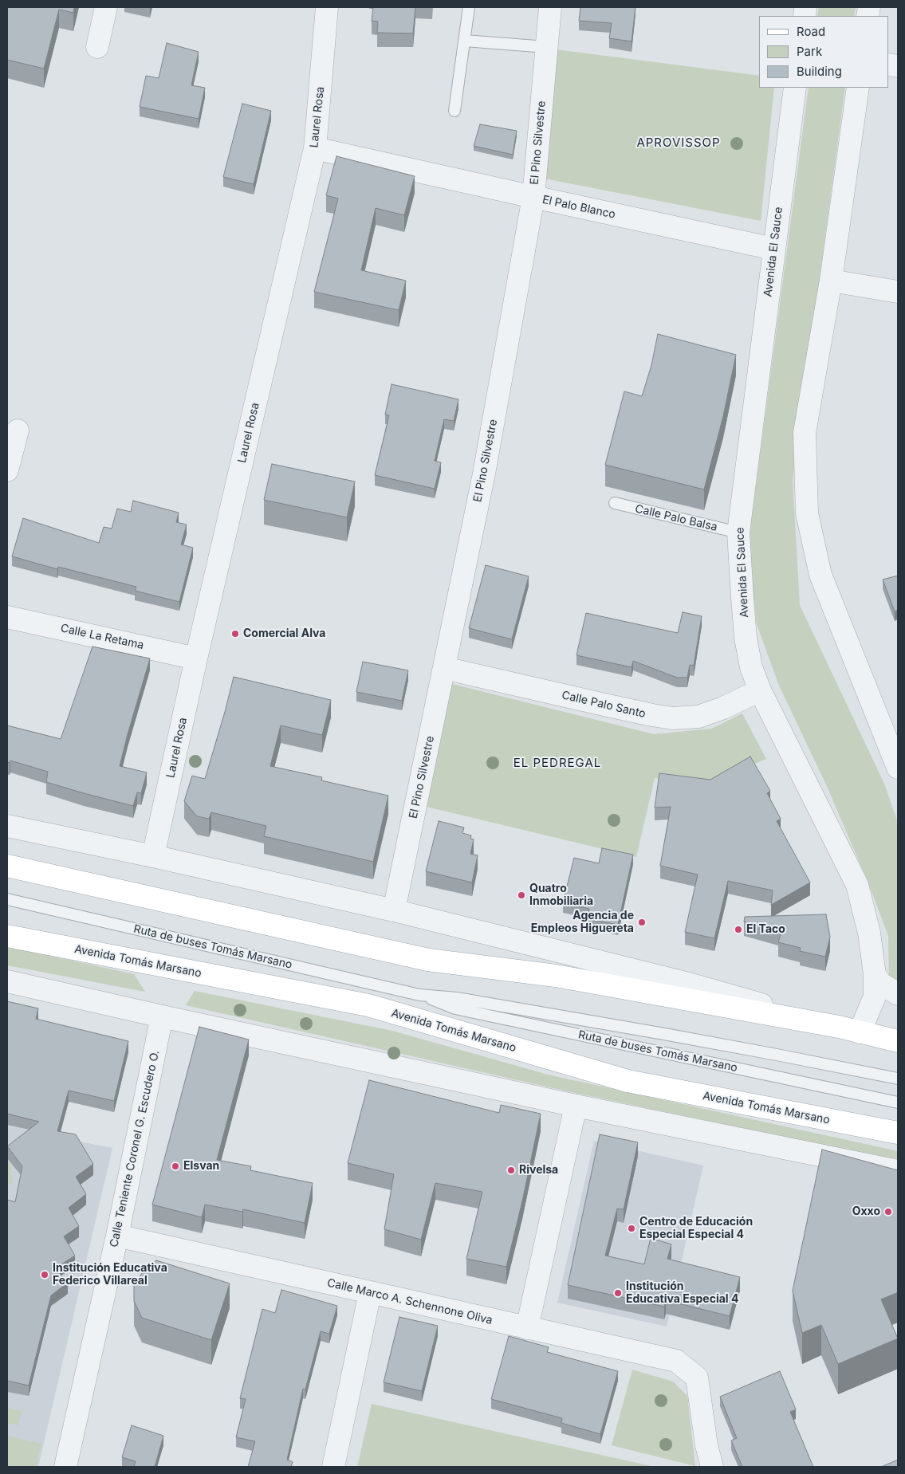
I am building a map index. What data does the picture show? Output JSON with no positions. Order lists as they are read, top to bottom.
{
  "streets": {
    "main road": ["Avenida Tomás Marsano"],
    "street": [
      "Laurel Rosa",
      "El Pino Silvestre",
      "El Palo Blanco",
      "Avenida El Sauce",
      "Calle La Retama",
      "Calle Palo Santo",
      "Calle Teniente Coronel G. Escudero O.",
      "Calle Marco A. Schennone Oliva"
    ],
    "lane": ["Calle Palo Balsa", "Ruta de buses Tomás Marsano"]
  },
  "crossings": [
    ["Laurel Rosa", "El Palo Blanco"],
    ["Laurel Rosa", "Calle La Retama"],
    ["El Pino Silvestre", "El Palo Blanco"],
    ["El Pino Silvestre", "Calle Palo Santo"],
    ["El Palo Blanco", "Avenida El Sauce"],
    ["Avenida El Sauce", "Calle Palo Balsa"],
    ["Avenida El Sauce", "Calle Palo Santo"],
    ["Calle Teniente Coronel G. Escudero O.", "Calle Marco A. Schennone Oliva"]
  ],
  "districts": ["APROVISSOP", "EL PEDREGAL"],
  "places": [
    "Comercial Alva",
    "Quatro Inmobiliaria",
    "Agencia de Empleos Higuereta",
    "El Taco",
    "Elsvan",
    "Rivelsa",
    "Oxxo",
    "Centro de Educación Especial Especial 4",
    "Institución Educativa Federico Villareal",
    "Institución Educativa Especial 4"
  ],
  "legend": ["Road", "Park", "Building"]
}
